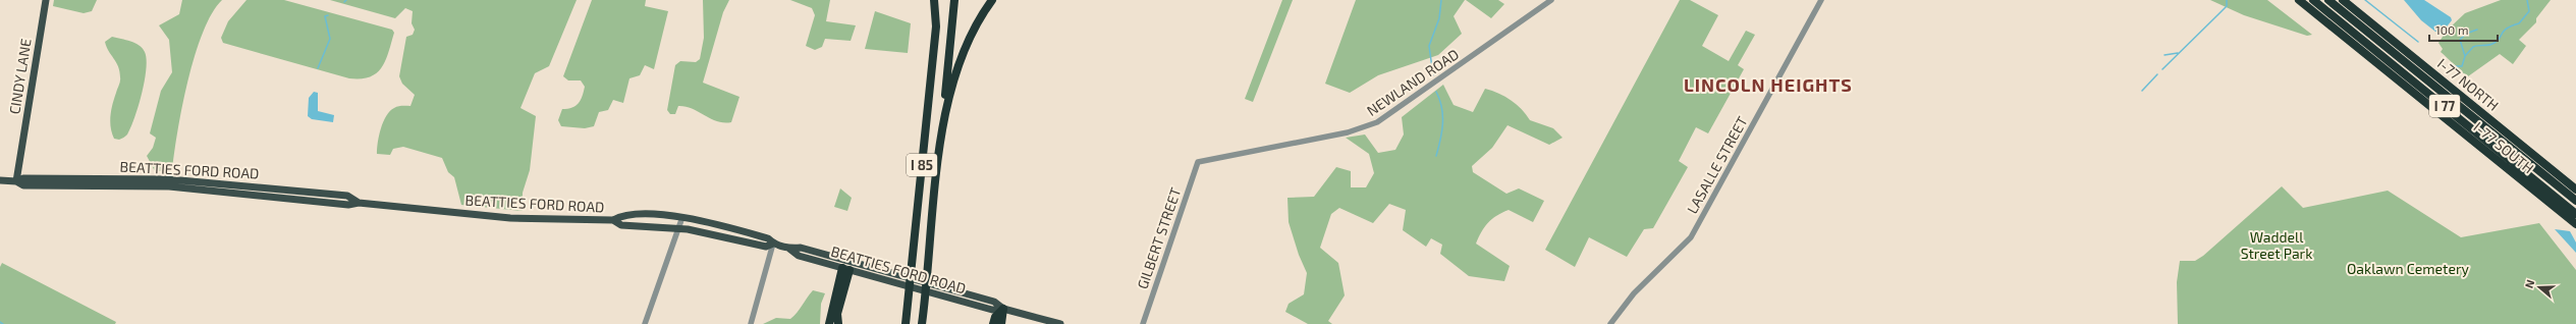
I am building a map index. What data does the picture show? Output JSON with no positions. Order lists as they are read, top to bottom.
{
  "streets": {
    "highway": [
      "I-77 NORTH",
      "I 77",
      "I-77 SOUTH",
      "I 85"
    ],
    "main road": ["CINDY LANE", "BEATTIES FORD ROAD"],
    "street": ["NEWLAND ROAD", "LASALLE STREET", "GILBERT STREET"]
  },
  "crossings": [
    ["CINDY LANE", "BEATTIES FORD ROAD"],
    ["NEWLAND ROAD", "GILBERT STREET"]
  ],
  "districts": ["LINCOLN HEIGHTS"],
  "parks": ["Waddell Street Park", "Oaklawn Cemetery"],
  "scale_bar": "100 m",
  "north": "left"
}
